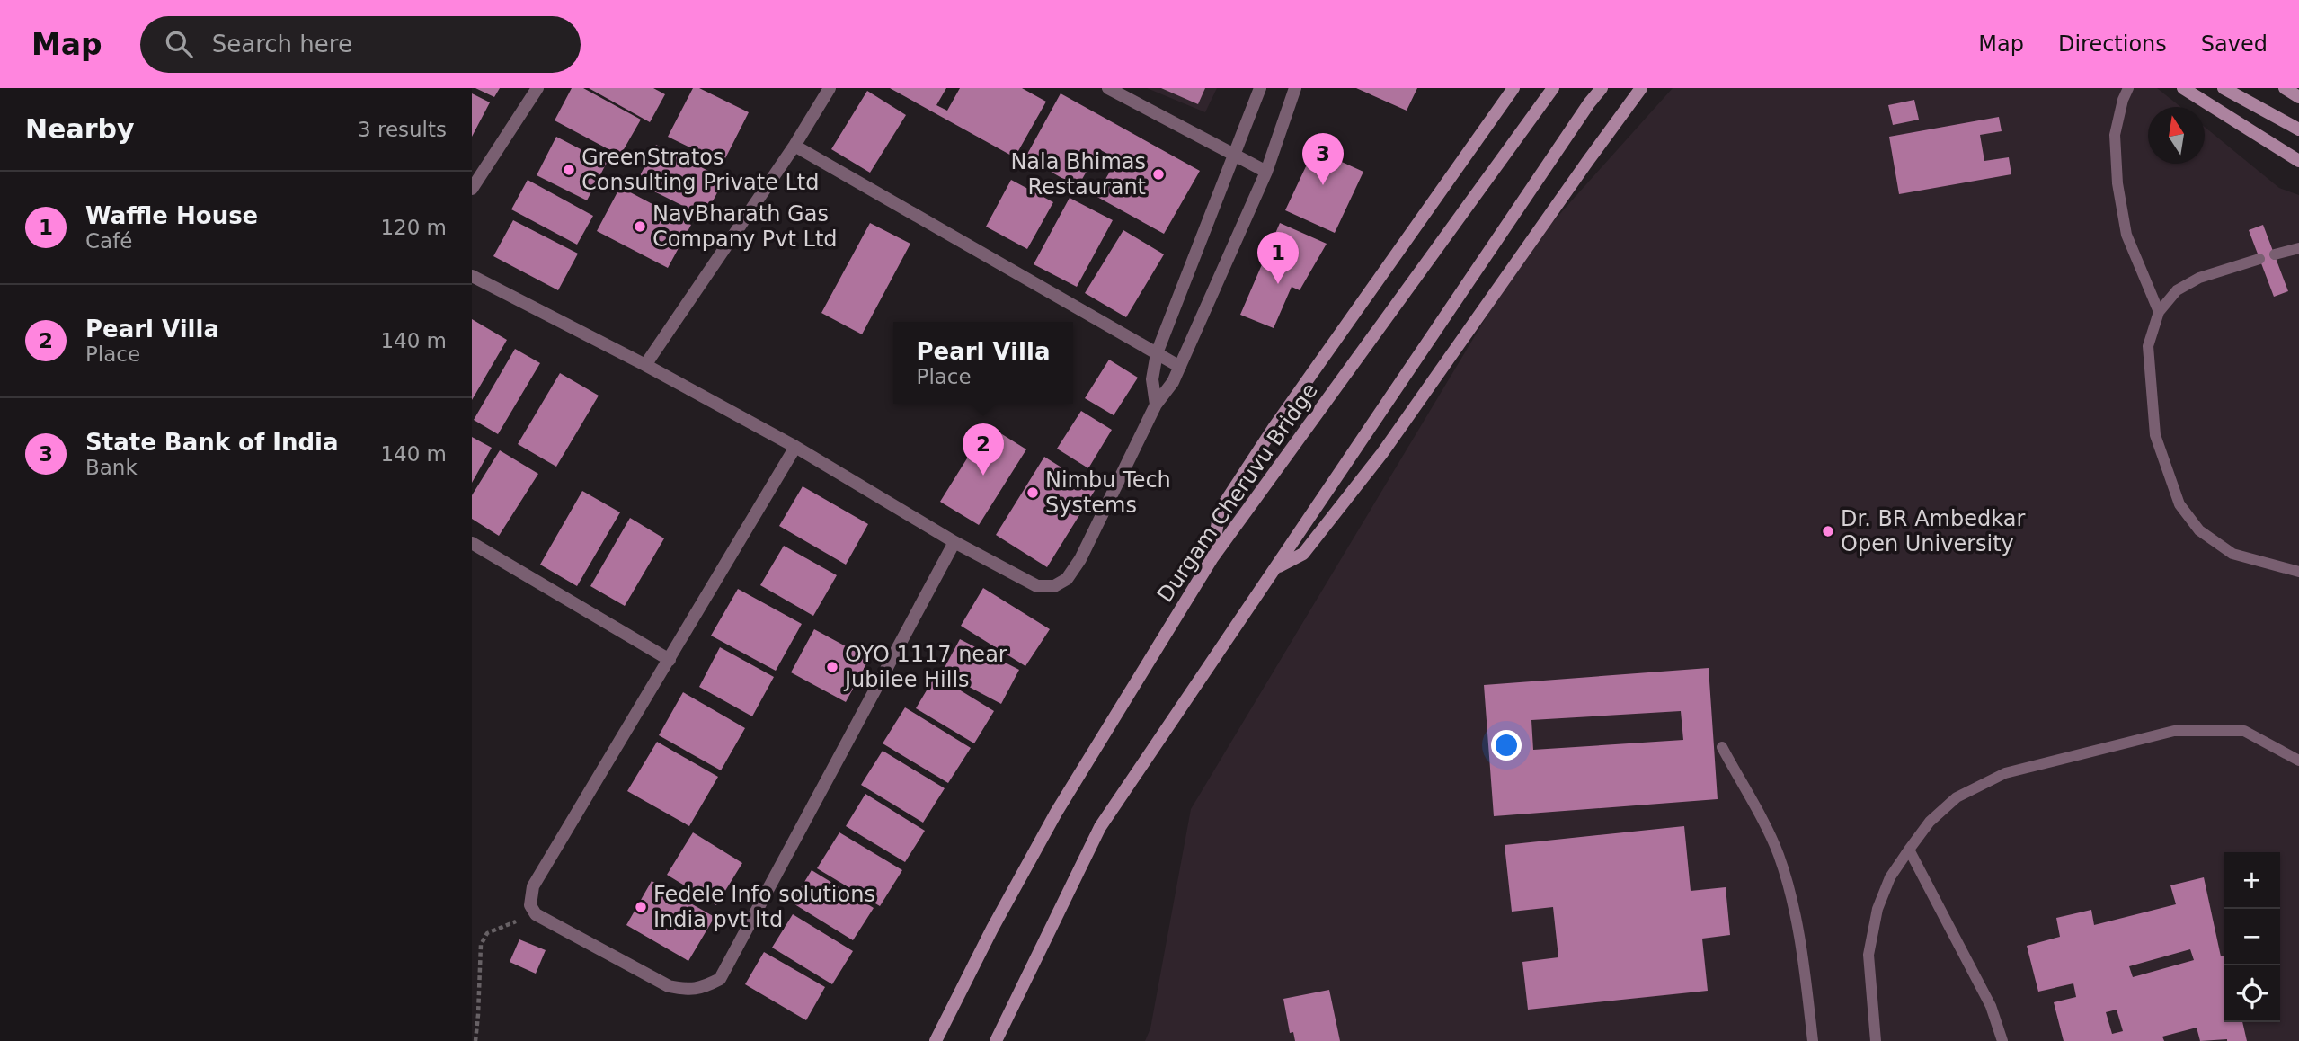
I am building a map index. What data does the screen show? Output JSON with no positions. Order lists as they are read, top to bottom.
{
  "streets": {
    "main road": ["Durgam Cheruvu Bridge"]
  },
  "places": [
    "GreenStratos Consulting Private Ltd",
    "Nala Bhimas Restaurant",
    "NavBharath Gas Company Pvt Ltd",
    "Nimbu Tech Systems",
    "Dr. BR Ambedkar Open University",
    "OYO 1117 near Jubilee Hills",
    "Fedele Info solutions India pvt ltd"
  ],
  "north": "top",
  "page": {
    "header": "Map",
    "search": "Search here",
    "nav": ["Map", "Directions", "Saved"],
    "heading": ["Nearby", "3 results"],
    "pins": ["3", "1", "2"],
    "list": [
      {
        "mark": "1",
        "name": "Waffle House",
        "note": "Café",
        "value": "120 m"
      },
      {
        "mark": "2",
        "name": "Pearl Villa",
        "note": "Place",
        "value": "140 m"
      },
      {
        "mark": "3",
        "name": "State Bank of India",
        "note": "Bank",
        "value": "140 m"
      }
    ],
    "popup": ["Pearl Villa", "Place"],
    "map_buttons": ["+", "−"]
  }
}
